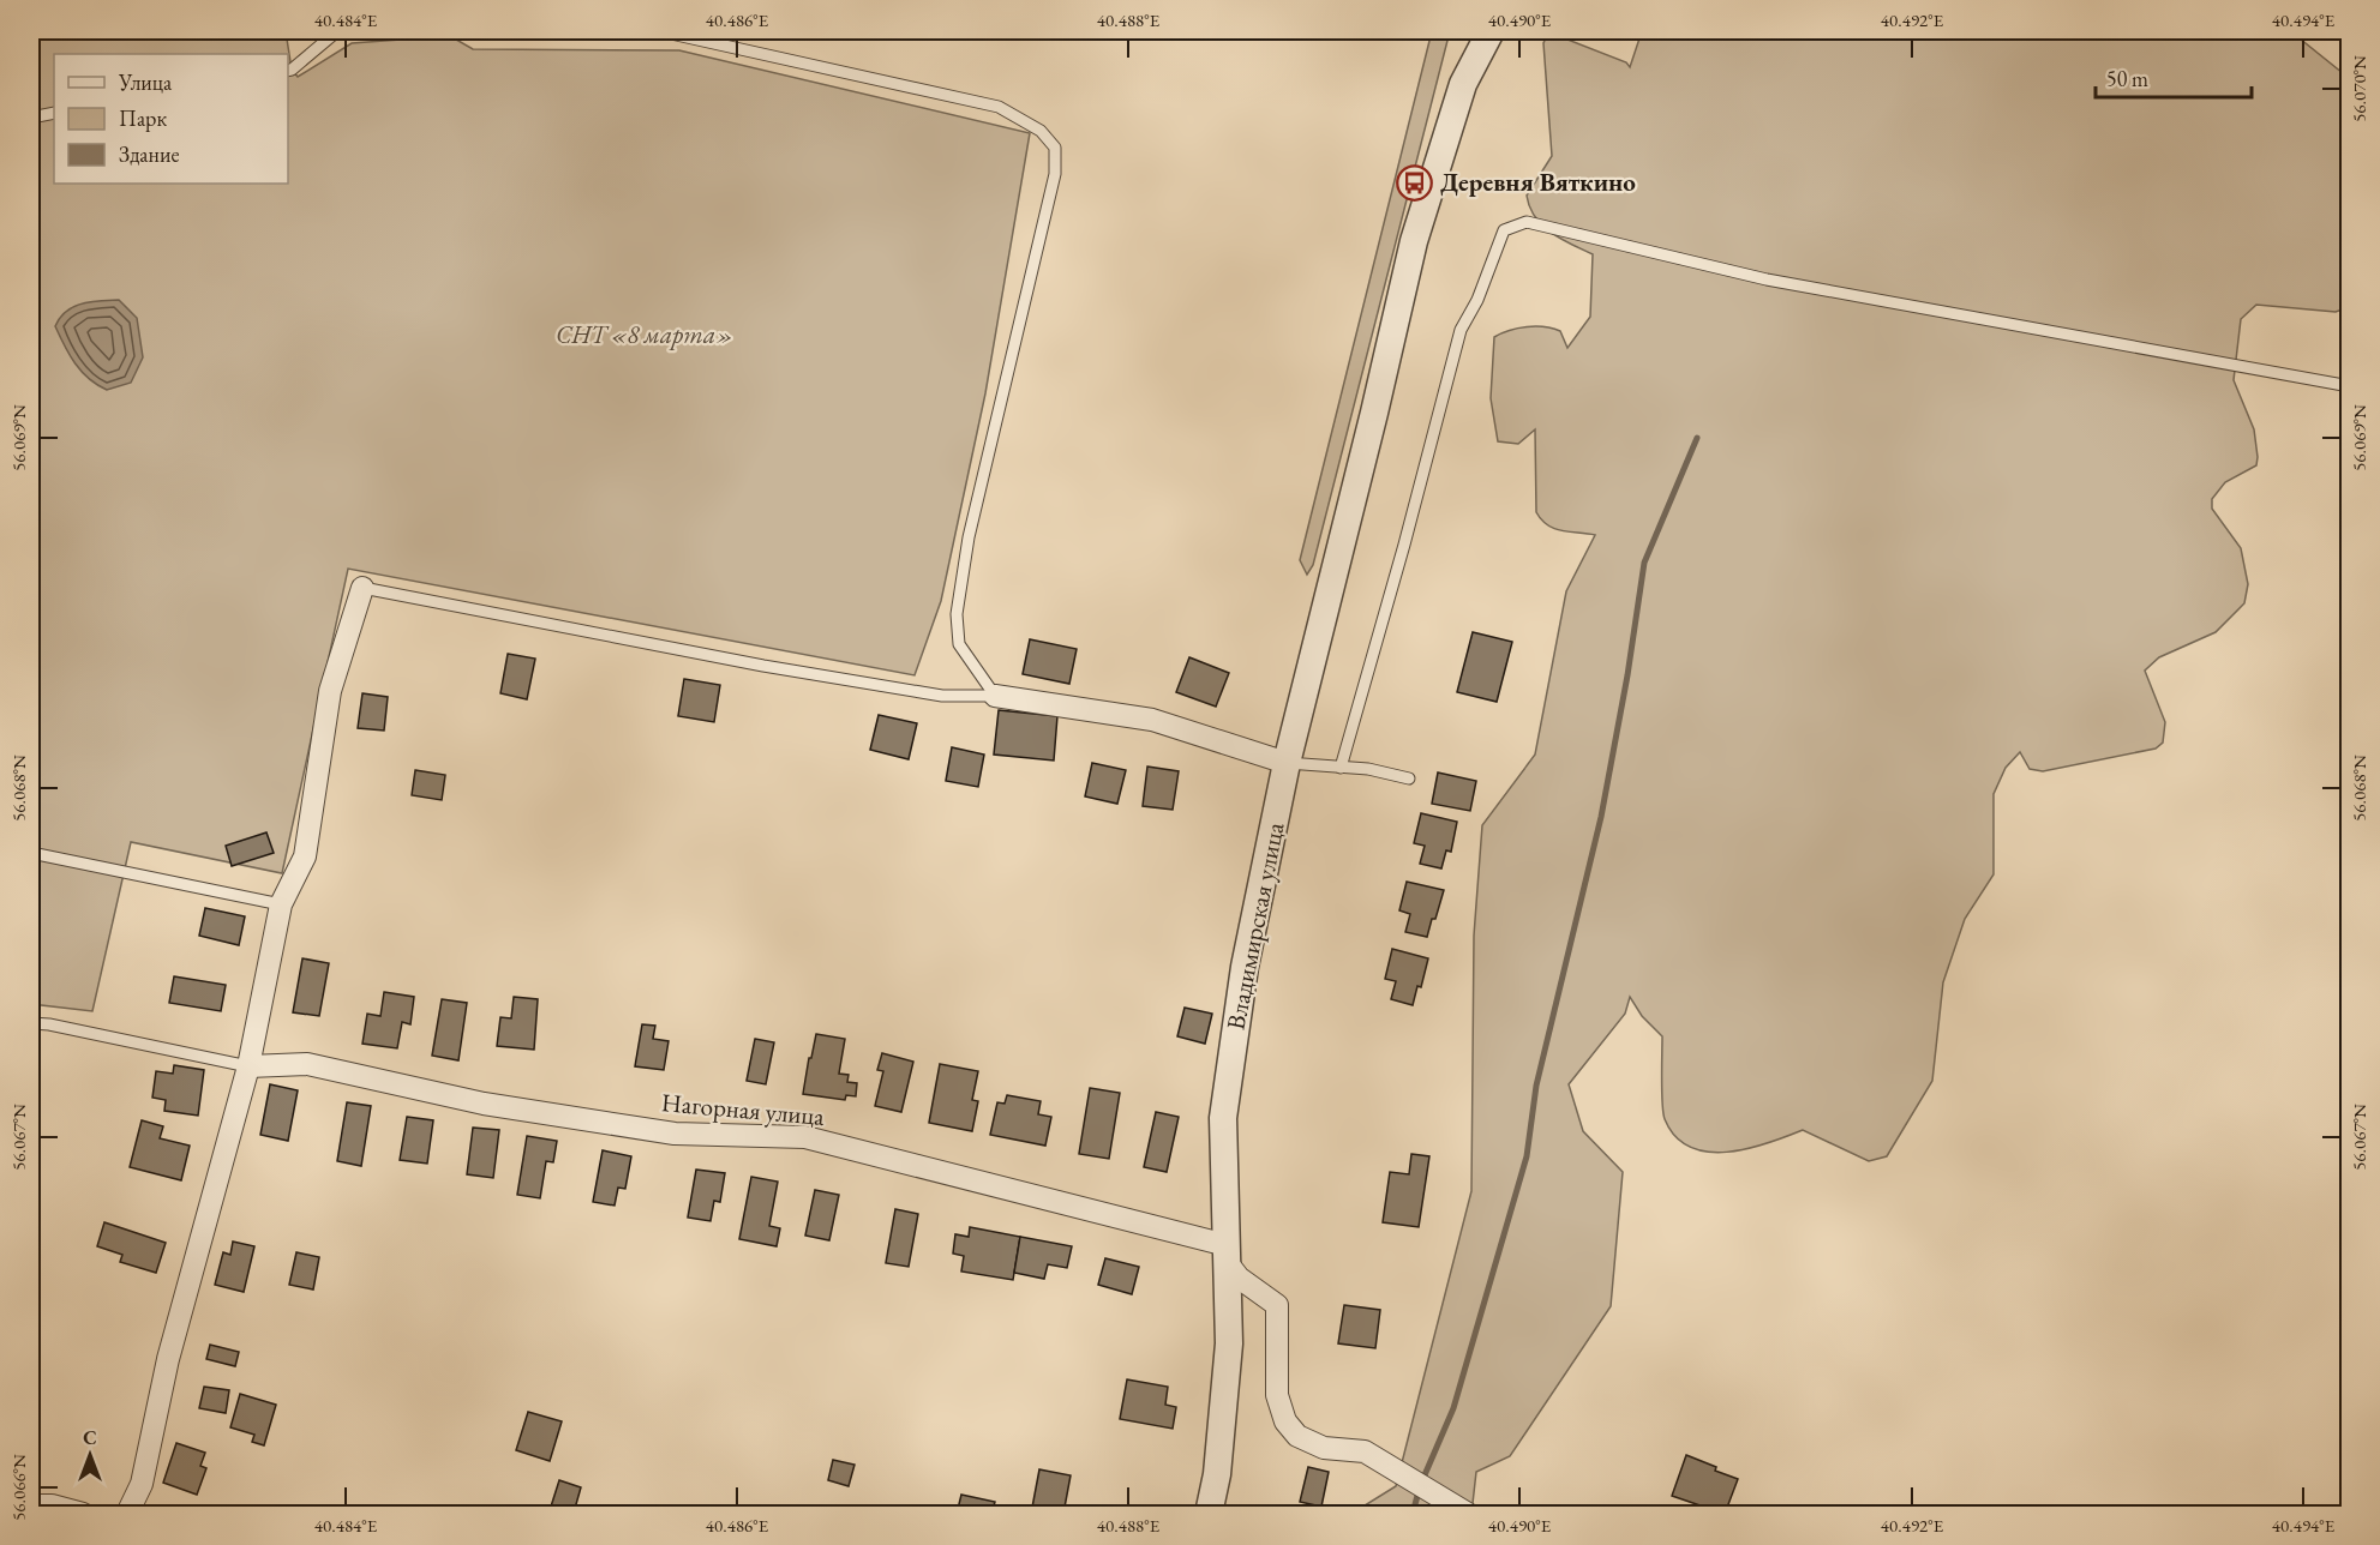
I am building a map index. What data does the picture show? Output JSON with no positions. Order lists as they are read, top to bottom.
{
  "streets": {
    "street": ["Владимирская улица", "Нагорная улица"]
  },
  "crossings": [
    ["Владимирская улица", "Нагорная улица"]
  ],
  "parks": ["СНТ «8 марта»"],
  "places": {
    "bus stop": ["Деревня Вяткино"]
  },
  "legend": ["Улица", "Парк", "Здание"],
  "scale_bar": "50 m",
  "north": "top",
  "coordinates": [
    "40.484°E",
    "40.486°E",
    "40.488°E",
    "40.490°E",
    "40.492°E",
    "40.494°E",
    "56.070°N",
    "56.069°N",
    "56.068°N",
    "56.067°N",
    "56.066°N"
  ]
}
